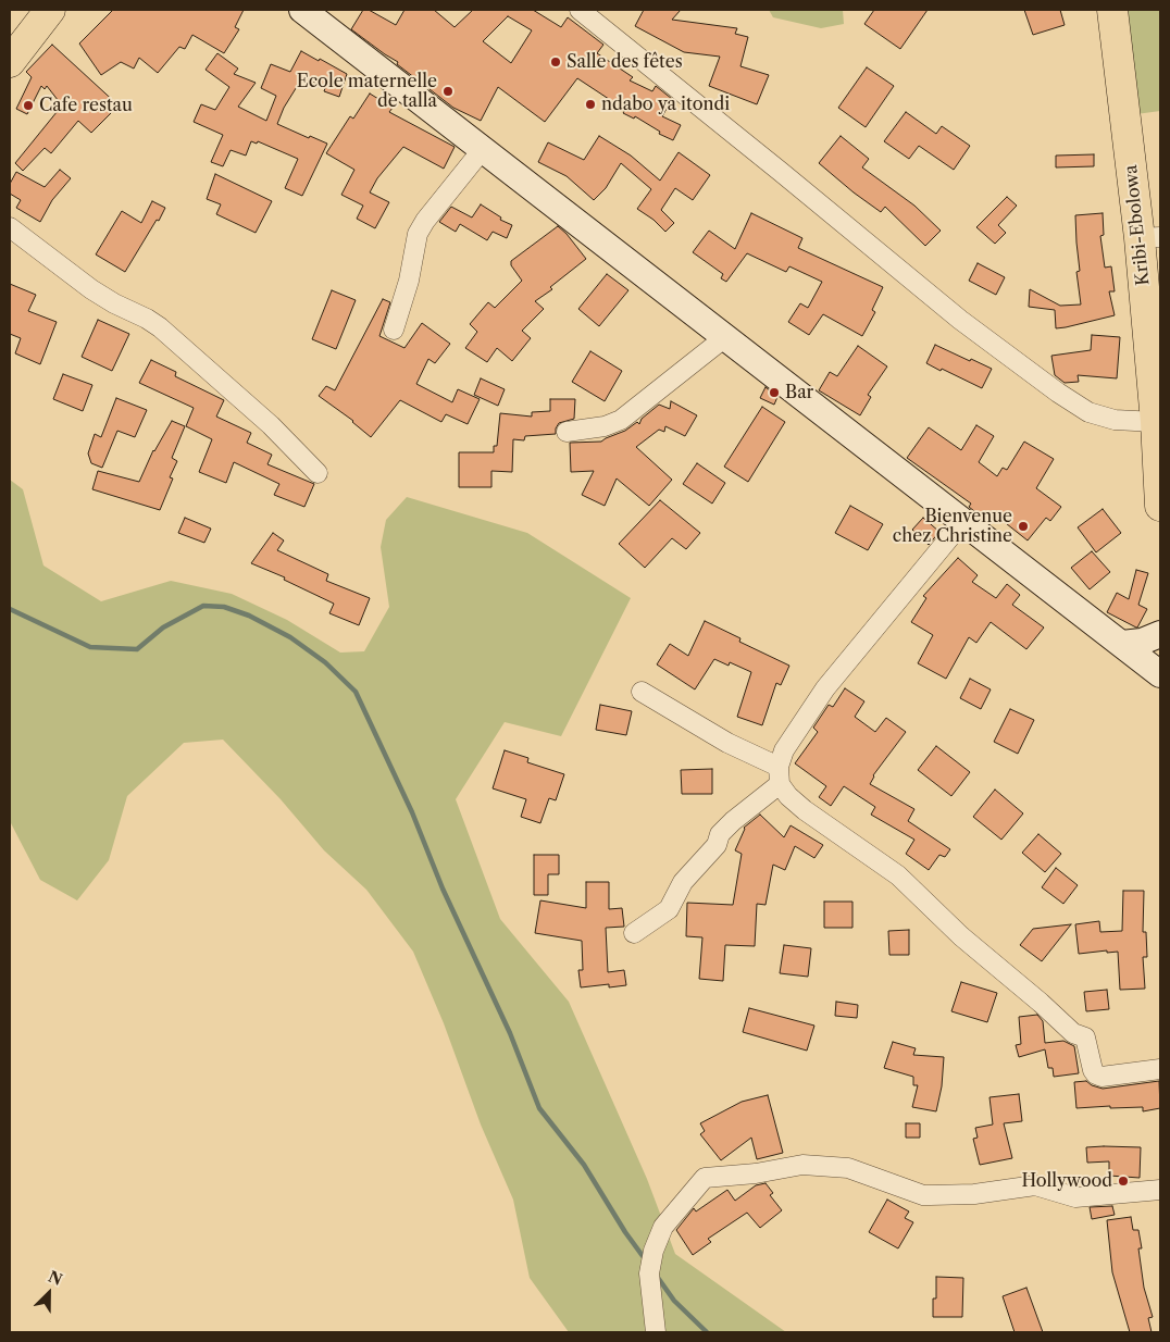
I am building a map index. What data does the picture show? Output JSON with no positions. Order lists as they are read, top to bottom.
{
  "streets": {
    "highway": ["Kribi-Ebolowa"]
  },
  "places": [
    "Salle des fêtes",
    "Ecole maternelle de talla",
    "ndabo ya itondi",
    "Cafe restau",
    "Bar",
    "Bienvenue chez Christine",
    "Hollywood"
  ],
  "north": "top right"
}
